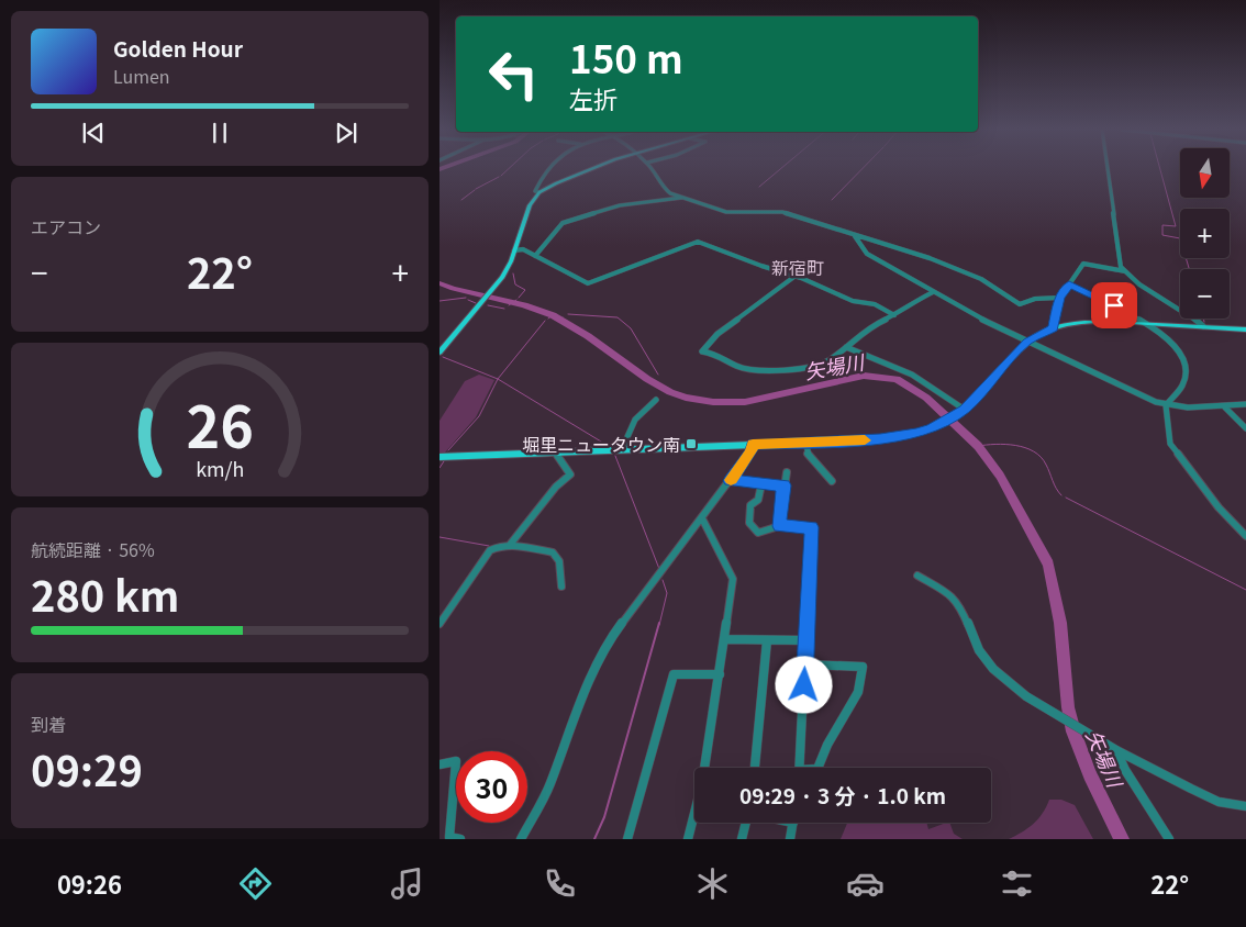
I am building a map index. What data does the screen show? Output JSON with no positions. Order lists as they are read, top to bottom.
{
  "districts": ["新宿町"],
  "water": ["矢場川"],
  "places": {
    "transit": ["堀里ニュータウン南"]
  },
  "north": "bottom",
  "page": {
    "turn": ["150 m", "左折"],
    "song": ["Golden Hour", "Lumen"],
    "map_buttons": ["+", "−"],
    "tile": [
      "エアコン",
      ["航続距離 · 56%", "280 km"],
      ["到着", "09:29"]
    ],
    "heat": ["−", "22°", "+"],
    "limit": "30",
    "trip": "09:29 · 3 分 · 1.0 km",
    "tabs": ["09:26", "22°"],
    "gauge": ["26", "km/h"]
  }
}
